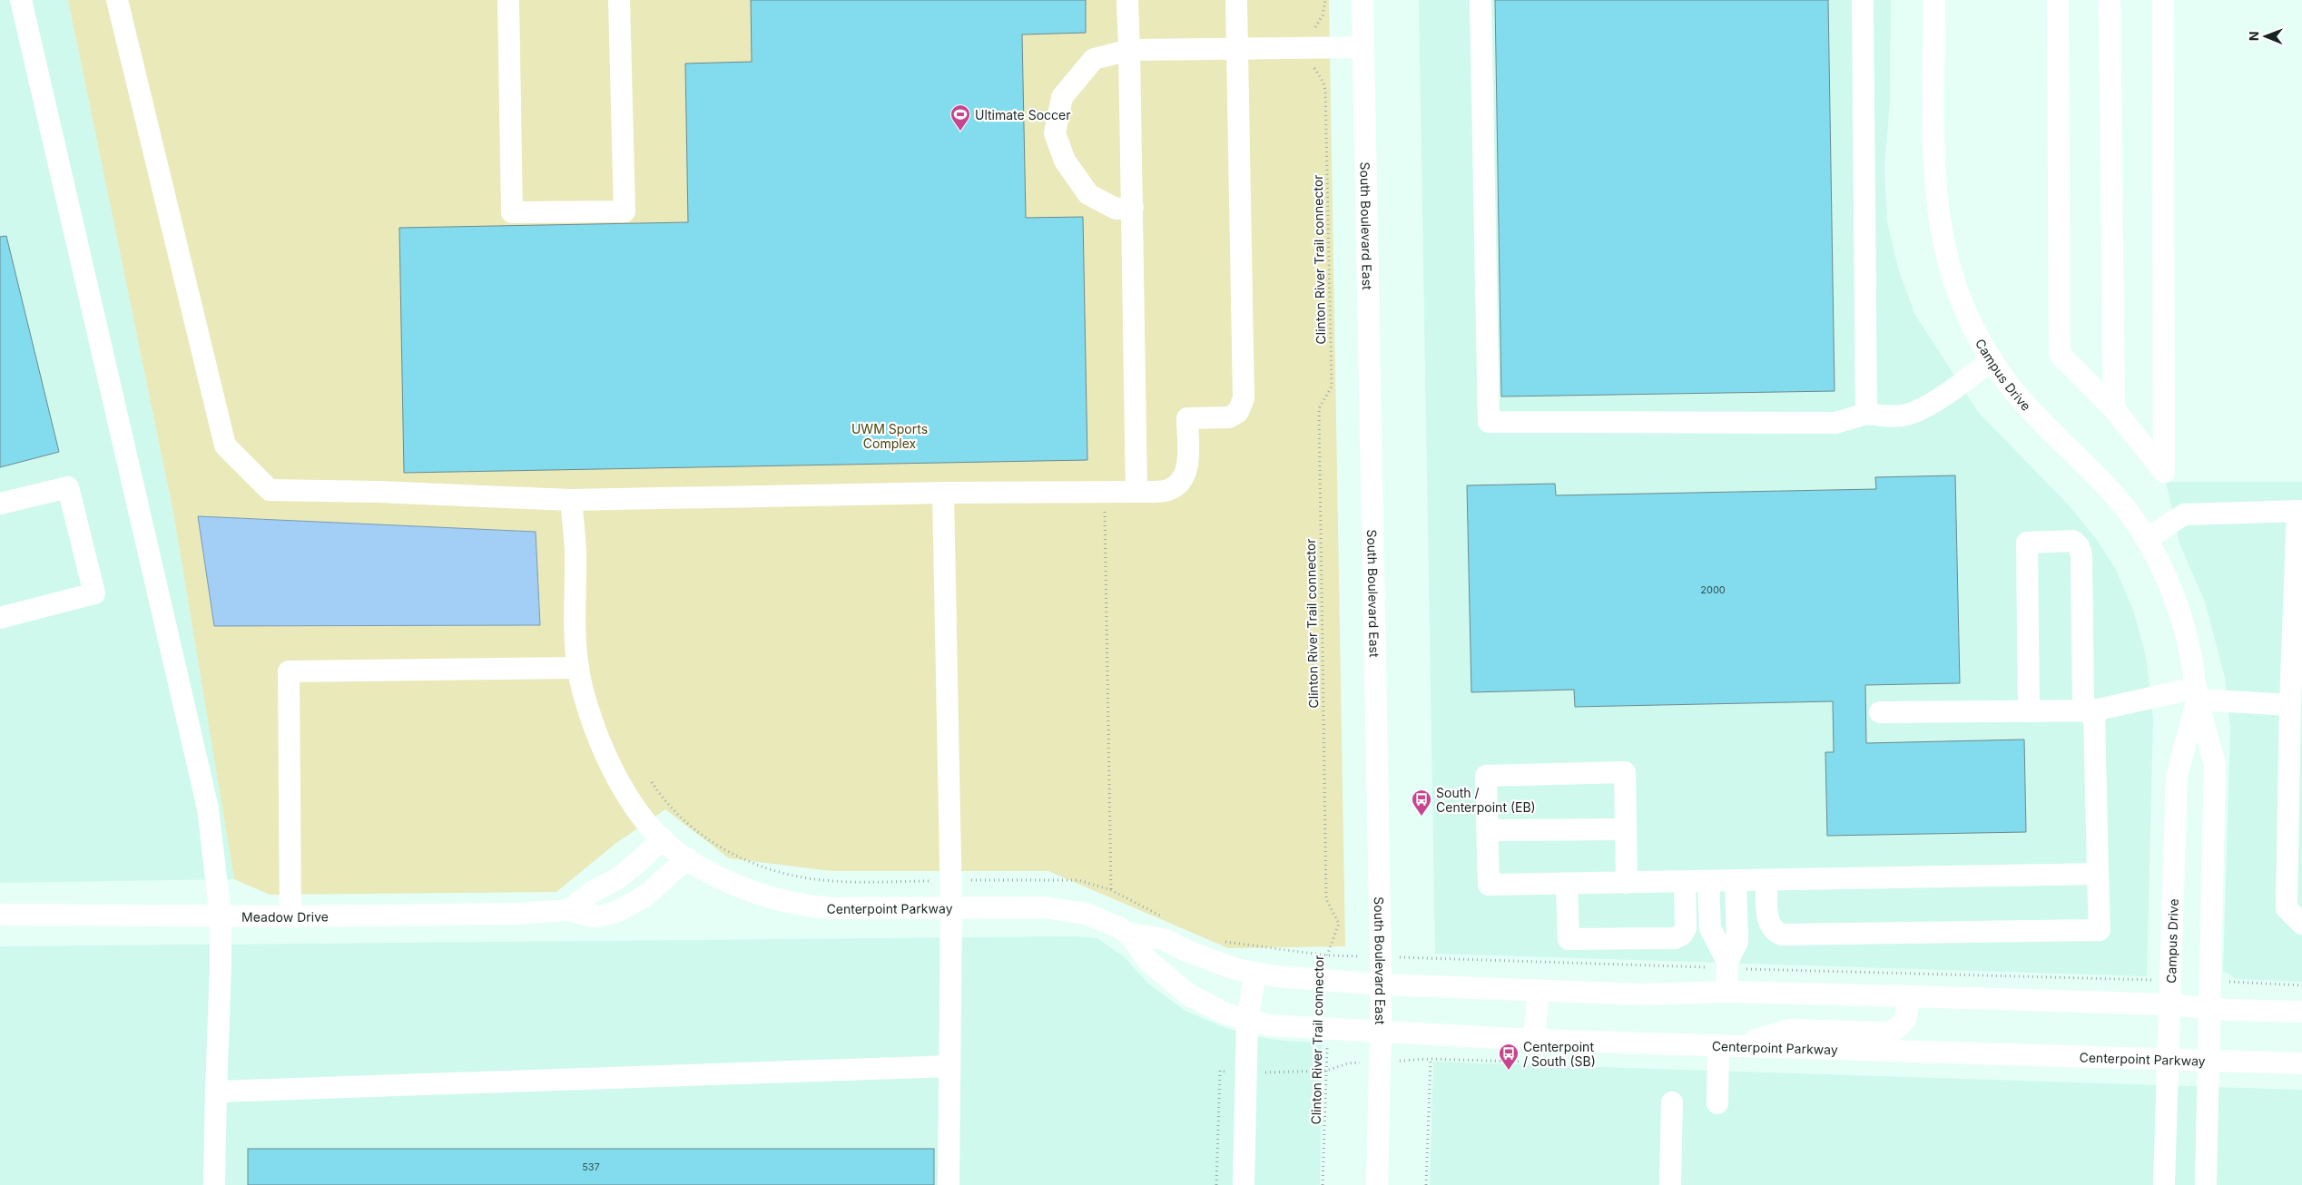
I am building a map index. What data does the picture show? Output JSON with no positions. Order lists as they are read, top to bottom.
{
  "streets": {
    "street": [
      "South Boulevard East",
      "Campus Drive",
      "Centerpoint Parkway",
      "Meadow Drive"
    ],
    "path": ["Clinton River Trail connector"]
  },
  "crossings": [
    ["South Boulevard East", "Centerpoint Parkway"],
    ["Clinton River Trail connector", "Centerpoint Parkway"],
    ["Campus Drive", "Centerpoint Parkway"],
    ["Centerpoint Parkway", "Meadow Drive"]
  ],
  "parks": ["UWM Sports Complex"],
  "places": {
    "sports": ["Ultimate Soccer"],
    "bus stop": ["South / Centerpoint (EB)", "Centerpoint / South (SB)"]
  },
  "house_numbers": ["2000", "537"],
  "north": "left"
}
